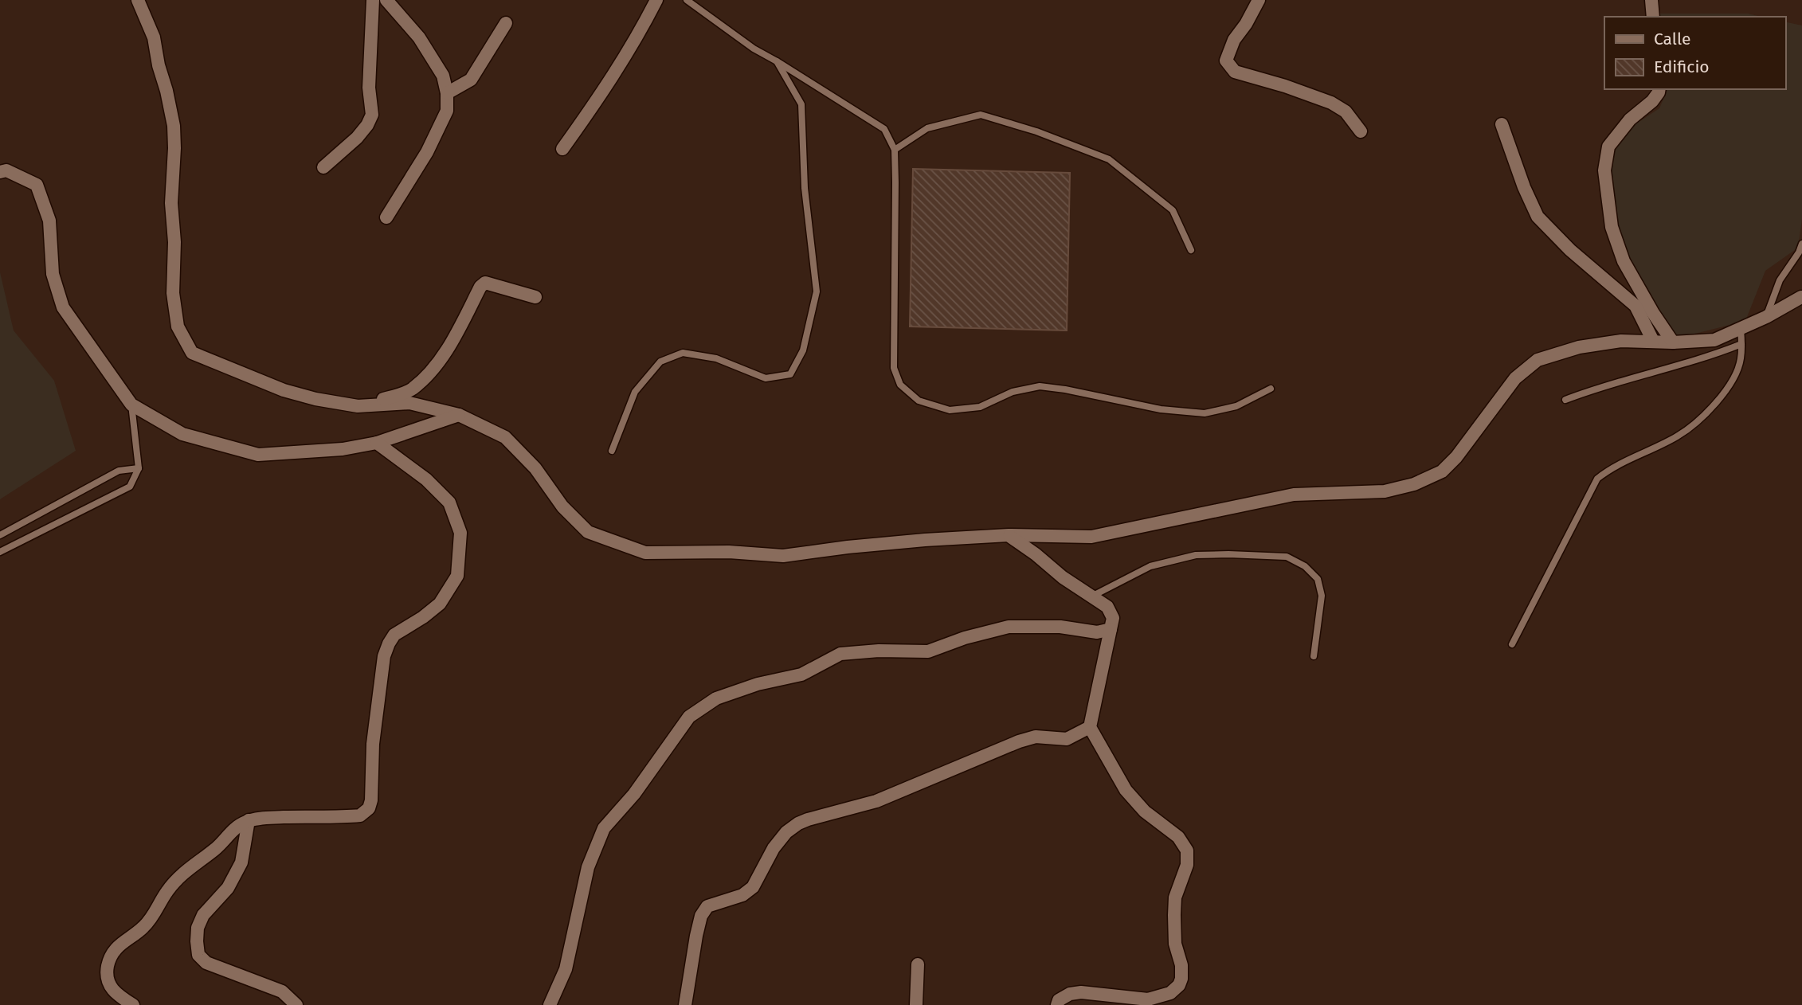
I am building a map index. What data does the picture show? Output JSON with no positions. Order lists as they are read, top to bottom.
{
  "legend": ["Calle", "Edificio"]
}
